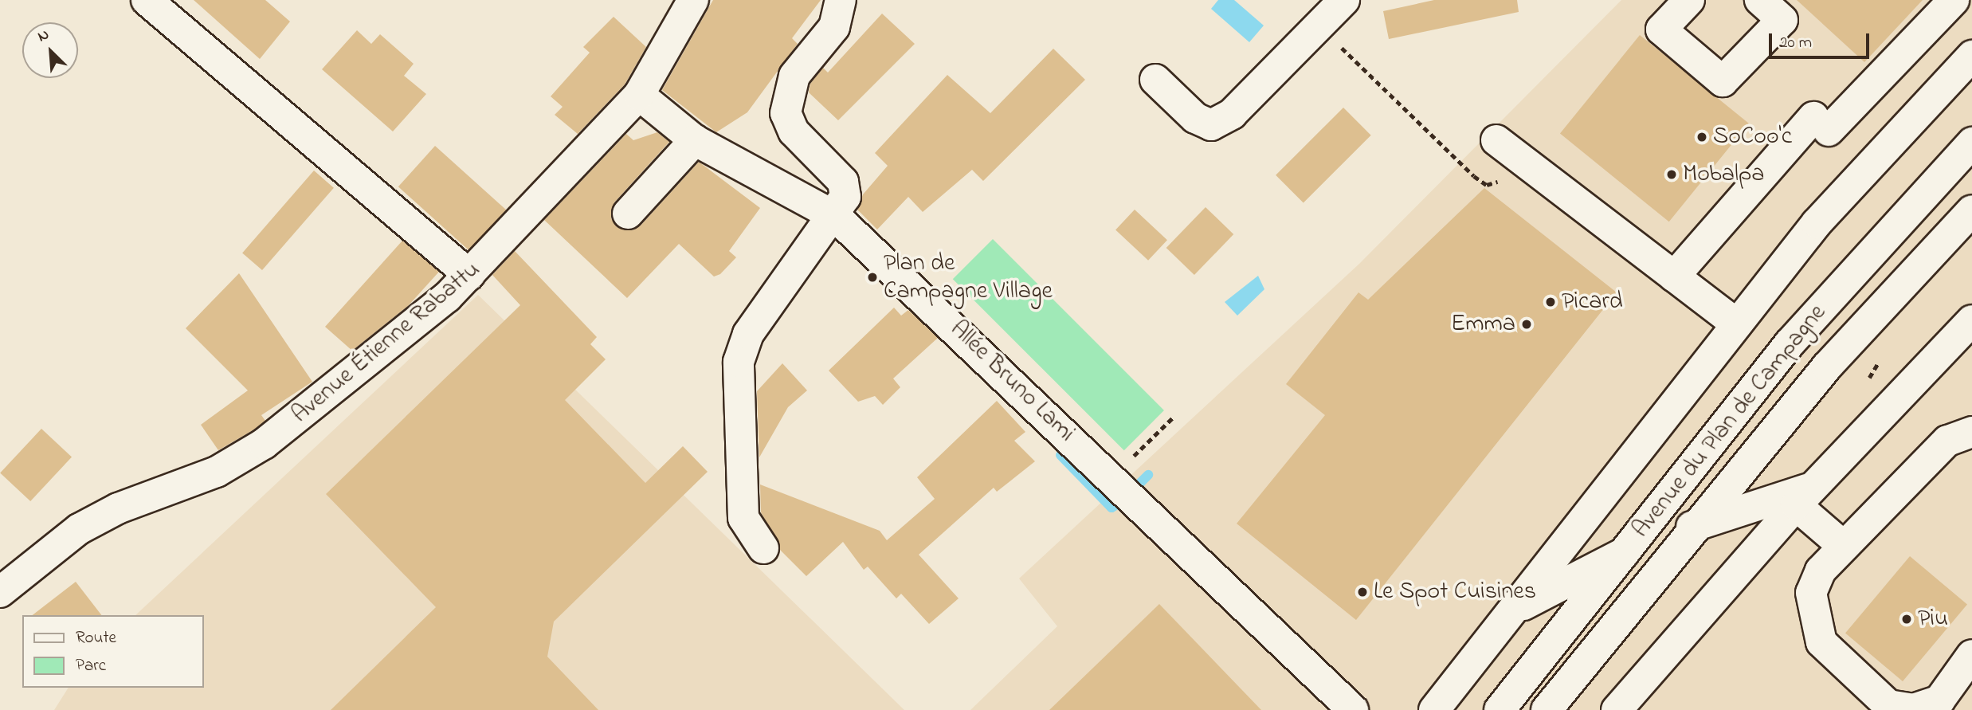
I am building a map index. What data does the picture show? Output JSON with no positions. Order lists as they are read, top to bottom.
{
  "streets": {
    "street": ["Avenue Étienne Rabattu", "Allée Bruno Lami", "Avenue du Plan de Campagne"]
  },
  "crossings": [
    ["Avenue Étienne Rabattu", "Allée Bruno Lami"]
  ],
  "places": [
    "SoCoo'c",
    "Mobalpa",
    "Plan de Campagne Village",
    "Picard",
    "Emma",
    "Le Spot Cuisines",
    "Piu"
  ],
  "legend": ["Route", "Parc"],
  "scale_bar": "20 m",
  "north": "top left"
}
